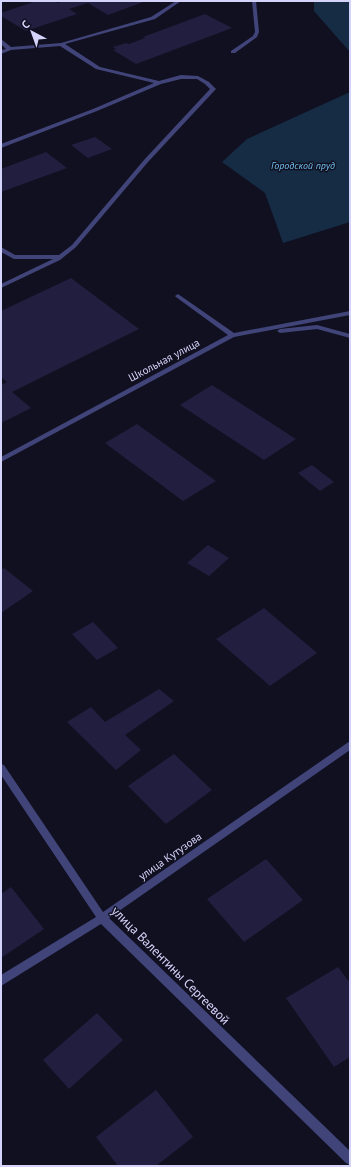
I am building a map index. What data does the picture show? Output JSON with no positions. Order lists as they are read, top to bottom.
{
  "streets": {
    "street": ["Школьная улица", "улица Кутузова", "улица Валентины Сергеевой"]
  },
  "crossings": [
    ["улица Кутузова", "улица Валентины Сергеевой"]
  ],
  "water": ["Городской пруд"],
  "north": "top left"
}
